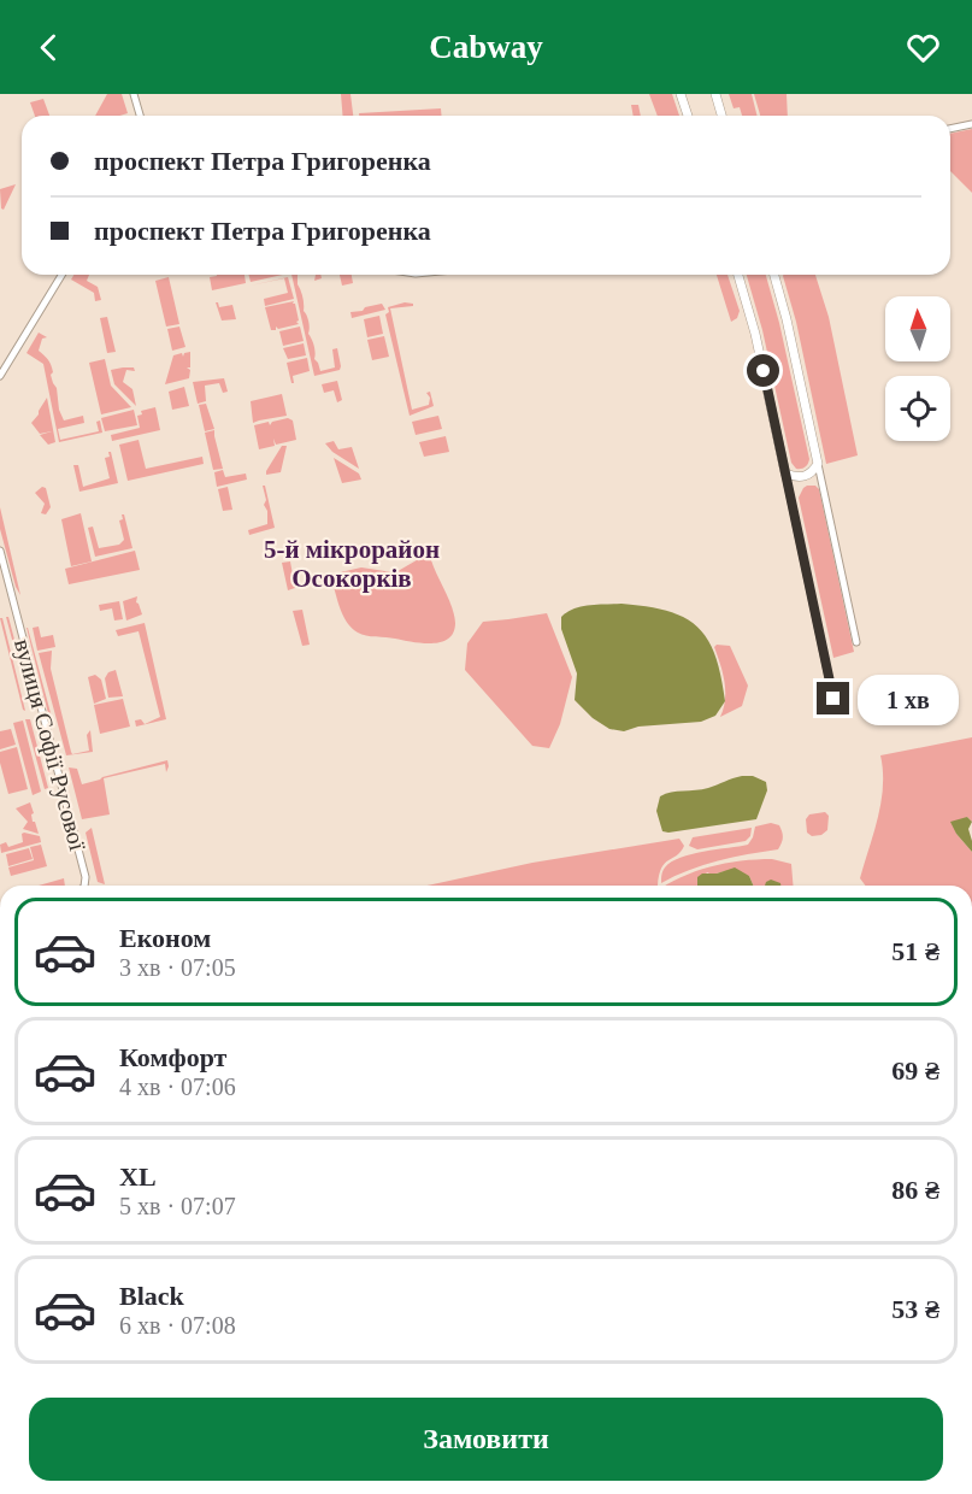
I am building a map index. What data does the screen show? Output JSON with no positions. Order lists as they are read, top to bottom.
{
  "streets": {
    "street": ["вулиця Софії Русової"]
  },
  "districts": ["5-й мікрорайон Осокорків"],
  "north": "top",
  "page": {
    "header": "Cabway",
    "banner": ["проспект Петра Григоренка", "проспект Петра Григоренка"],
    "bubble": "1 хв",
    "list": [
      {
        "name": "Економ",
        "note": "3 хв · 07:05",
        "value": "51 ₴"
      },
      {
        "name": "Комфорт",
        "note": "4 хв · 07:06",
        "value": "69 ₴"
      },
      {
        "name": "XL",
        "note": "5 хв · 07:07",
        "value": "86 ₴"
      },
      {
        "name": "Black",
        "note": "6 хв · 07:08",
        "value": "53 ₴"
      }
    ],
    "buttons": "Замовити"
  }
}
